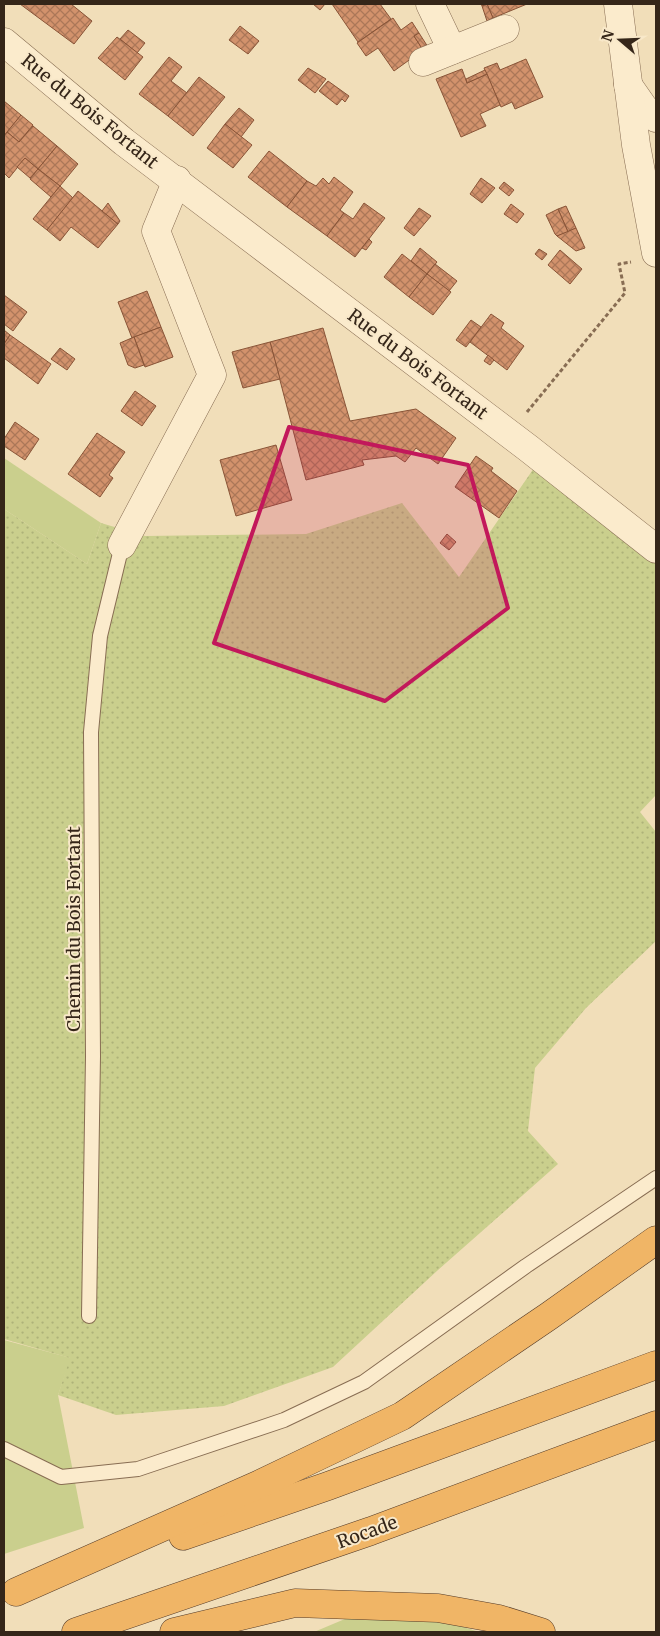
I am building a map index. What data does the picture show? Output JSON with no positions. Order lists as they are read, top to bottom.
{
  "streets": {
    "highway": ["Rocade"],
    "street": ["Rue du Bois Fortant"],
    "lane": ["Chemin du Bois Fortant"]
  },
  "north": "left"
}
